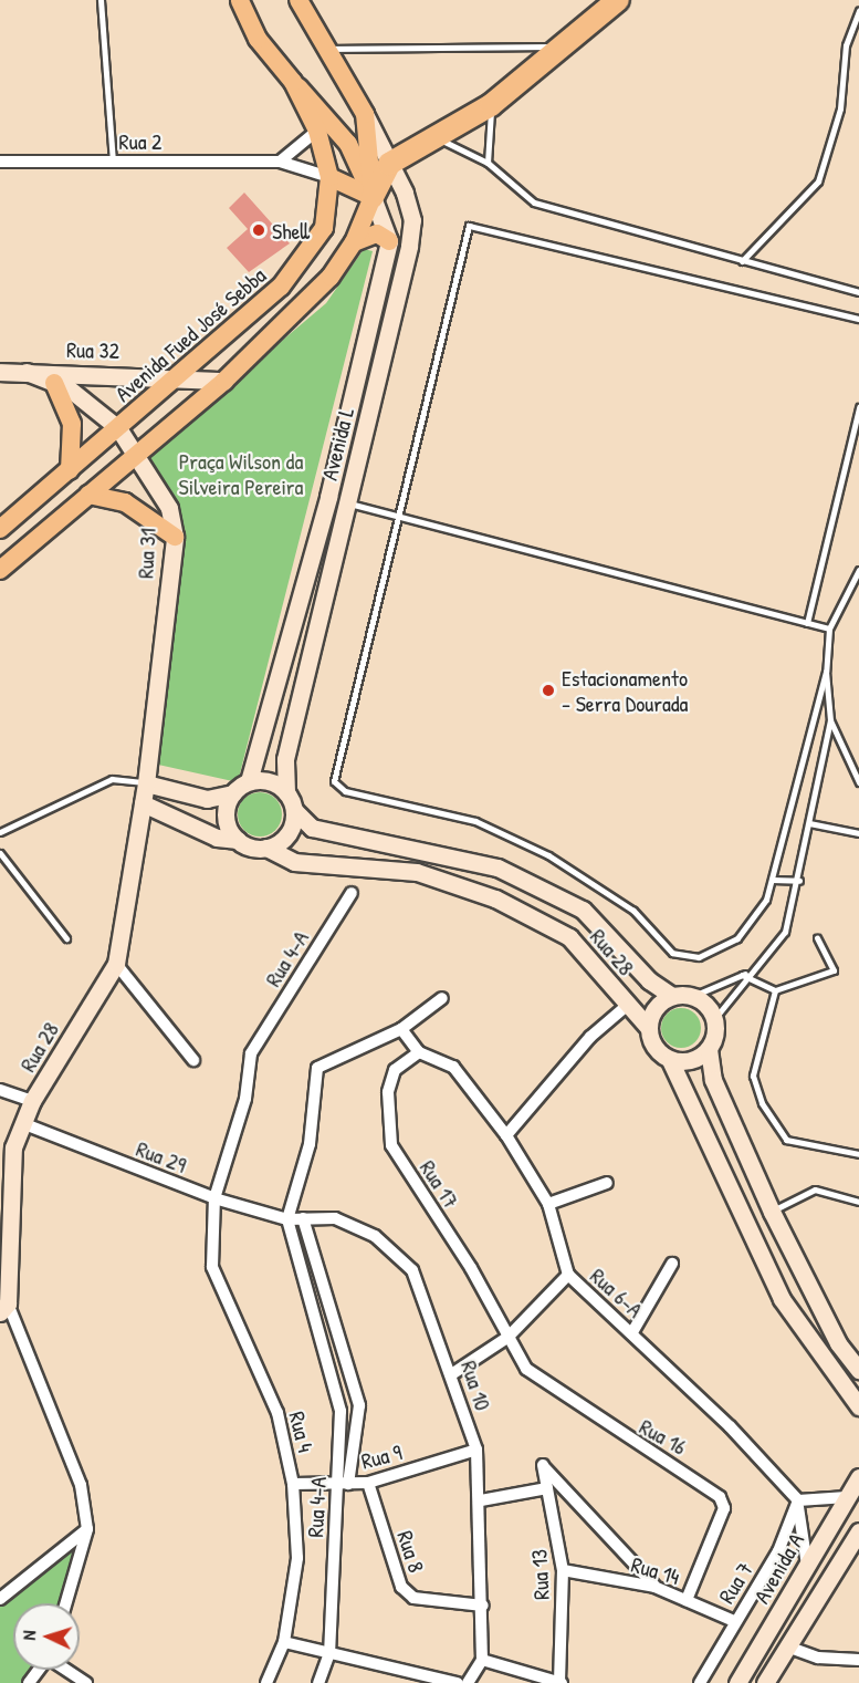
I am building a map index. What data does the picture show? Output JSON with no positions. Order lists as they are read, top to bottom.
{
  "streets": {
    "main road": [
      "Avenida Fued José Sebba",
      "Rua 32",
      "Avenida L",
      "Rua 31",
      "Rua 28",
      "Avenida A"
    ],
    "street": [
      "Rua 2",
      "Rua 4-A",
      "Rua 29",
      "Rua 17",
      "Rua 6-A",
      "Rua 10",
      "Rua 4",
      "Rua 16",
      "Rua 9",
      "Rua 8",
      "Rua 14",
      "Rua 13",
      "Rua 7"
    ]
  },
  "crossings": [
    ["Rua 2", "Avenida Fued José Sebba"],
    ["Avenida Fued José Sebba", "Rua 32"],
    ["Avenida Fued José Sebba", "Rua 31"],
    ["Rua 32", "Rua 31"],
    ["Avenida L", "Rua 28"],
    ["Rua 31", "Rua 28"],
    ["Rua 28", "Rua 29"],
    ["Rua 4-A", "Rua 29"],
    ["Rua 4-A", "Rua 10"],
    ["Rua 4-A", "Rua 4"],
    ["Rua 4-A", "Rua 9"],
    ["Rua 29", "Rua 10"],
    ["Rua 29", "Rua 4"],
    ["Rua 17", "Rua 6-A"],
    ["Rua 17", "Rua 16"],
    ["Rua 6-A", "Rua 7"],
    ["Rua 10", "Rua 9"],
    ["Rua 10", "Rua 8"],
    ["Rua 4", "Rua 9"],
    ["Rua 16", "Rua 14"],
    ["Rua 9", "Rua 8"],
    ["Rua 14", "Rua 13"],
    ["Rua 14", "Rua 7"]
  ],
  "parks": ["Praça Wilson da Silveira Pereira"],
  "places": ["Shell", "Estacionamento - Serra Dourada"],
  "north": "left"
}
